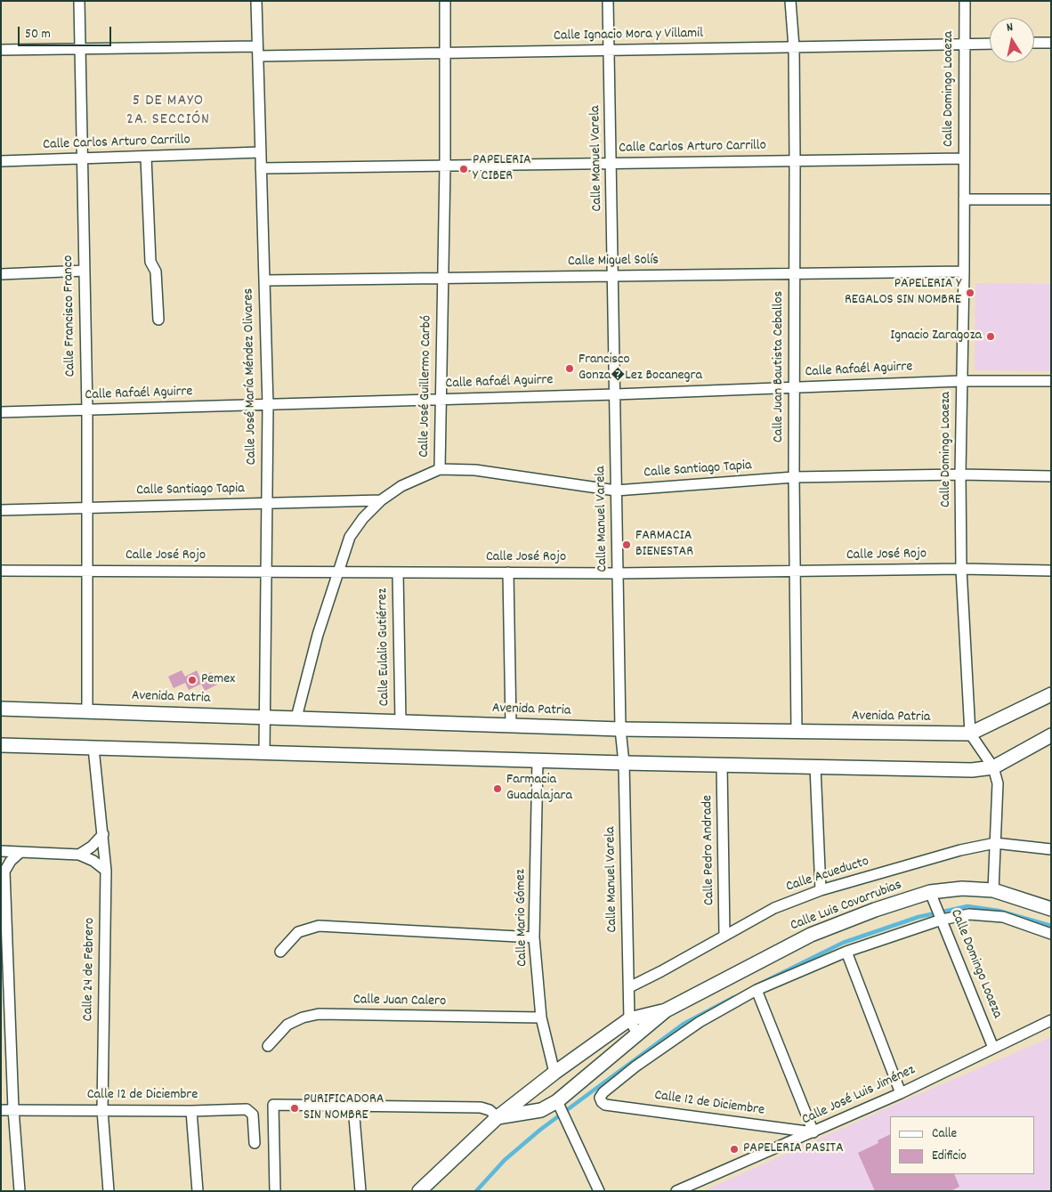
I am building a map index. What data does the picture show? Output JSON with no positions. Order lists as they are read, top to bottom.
{
  "streets": {
    "street": [
      "Calle Ignacio Mora y Villamil",
      "Calle Domingo Loaeza",
      "Calle Carlos Arturo Carrillo",
      "Calle Manuel Varela",
      "Calle Miguel Solís",
      "Calle Francisco Franco",
      "Calle Juan Bautista Ceballos",
      "Calle Rafaél Aguirre",
      "Calle José María Méndez Olivares",
      "Calle José Guillermo Carbó",
      "Calle Santiago Tapia",
      "Calle José Rojo",
      "Calle Eulalio Gutiérrez",
      "Avenida Patria",
      "Calle Pedro Andrade",
      "Calle Acueducto",
      "Calle Luis Covarrubias",
      "Calle Mario Gómez",
      "Calle 24 de Febrero",
      "Calle Juan Calero",
      "Calle 12 de Diciembre",
      "Calle José Luis Jiménez"
    ]
  },
  "crossings": [
    ["Calle Ignacio Mora y Villamil", "Calle Domingo Loaeza"],
    ["Calle Ignacio Mora y Villamil", "Calle Manuel Varela"],
    ["Calle Ignacio Mora y Villamil", "Calle Francisco Franco"],
    ["Calle Ignacio Mora y Villamil", "Calle Juan Bautista Ceballos"],
    ["Calle Ignacio Mora y Villamil", "Calle José María Méndez Olivares"],
    ["Calle Ignacio Mora y Villamil", "Calle José Guillermo Carbó"],
    ["Calle Domingo Loaeza", "Calle Carlos Arturo Carrillo"],
    ["Calle Domingo Loaeza", "Calle Miguel Solís"],
    ["Calle Domingo Loaeza", "Calle Rafaél Aguirre"],
    ["Calle Domingo Loaeza", "Calle Santiago Tapia"],
    ["Calle Domingo Loaeza", "Calle José Rojo"],
    ["Calle Domingo Loaeza", "Avenida Patria"],
    ["Calle Domingo Loaeza", "Calle Luis Covarrubias"],
    ["Calle Domingo Loaeza", "Calle José Luis Jiménez"],
    ["Calle Carlos Arturo Carrillo", "Calle Manuel Varela"],
    ["Calle Carlos Arturo Carrillo", "Calle Francisco Franco"],
    ["Calle Carlos Arturo Carrillo", "Calle Juan Bautista Ceballos"],
    ["Calle Carlos Arturo Carrillo", "Calle José María Méndez Olivares"],
    ["Calle Carlos Arturo Carrillo", "Calle José Guillermo Carbó"],
    ["Calle Manuel Varela", "Calle Miguel Solís"],
    ["Calle Manuel Varela", "Calle Rafaél Aguirre"],
    ["Calle Manuel Varela", "Calle Santiago Tapia"],
    ["Calle Manuel Varela", "Calle José Rojo"],
    ["Calle Manuel Varela", "Avenida Patria"],
    ["Calle Manuel Varela", "Calle Acueducto"],
    ["Calle Manuel Varela", "Calle Luis Covarrubias"],
    ["Calle Miguel Solís", "Calle Juan Bautista Ceballos"],
    ["Calle Miguel Solís", "Calle José María Méndez Olivares"],
    ["Calle Miguel Solís", "Calle José Guillermo Carbó"],
    ["Calle Francisco Franco", "Calle Rafaél Aguirre"],
    ["Calle Francisco Franco", "Calle Santiago Tapia"],
    ["Calle Francisco Franco", "Calle José Rojo"],
    ["Calle Francisco Franco", "Avenida Patria"],
    ["Calle Juan Bautista Ceballos", "Calle Rafaél Aguirre"],
    ["Calle Juan Bautista Ceballos", "Calle Santiago Tapia"],
    ["Calle Juan Bautista Ceballos", "Calle José Rojo"],
    ["Calle Juan Bautista Ceballos", "Avenida Patria"],
    ["Calle Rafaél Aguirre", "Calle José María Méndez Olivares"],
    ["Calle Rafaél Aguirre", "Calle José Guillermo Carbó"],
    ["Calle José María Méndez Olivares", "Calle Santiago Tapia"],
    ["Calle José María Méndez Olivares", "Calle José Rojo"],
    ["Calle José María Méndez Olivares", "Avenida Patria"],
    ["Calle José Guillermo Carbó", "Calle Santiago Tapia"],
    ["Calle José Guillermo Carbó", "Calle José Rojo"],
    ["Calle José Guillermo Carbó", "Avenida Patria"],
    ["Calle José Rojo", "Calle Eulalio Gutiérrez"],
    ["Calle Eulalio Gutiérrez", "Avenida Patria"],
    ["Calle Pedro Andrade", "Calle Acueducto"],
    ["Calle Luis Covarrubias", "Calle Mario Gómez"],
    ["Calle Mario Gómez", "Calle Juan Calero"],
    ["Calle 24 de Febrero", "Calle 12 de Diciembre"],
    ["Calle 12 de Diciembre", "Calle José Luis Jiménez"]
  ],
  "districts": ["5 DE MAYO 2A. SECCIÓN"],
  "places": [
    "PAPELERIA Y CIBER",
    "PAPELERIA Y REGALOS SIN NOMBRE",
    "Ignacio Zaragoza",
    "Francisco Gonza�Lez Bocanegra",
    "FARMACIA BIENESTAR",
    "Pemex",
    "Farmacia Guadalajara",
    "PURIFICADORA SIN NOMBRE",
    "PAPELERIA PASITA"
  ],
  "legend": ["Calle", "Edificio"],
  "scale_bar": "50 m",
  "north": "top"
}
